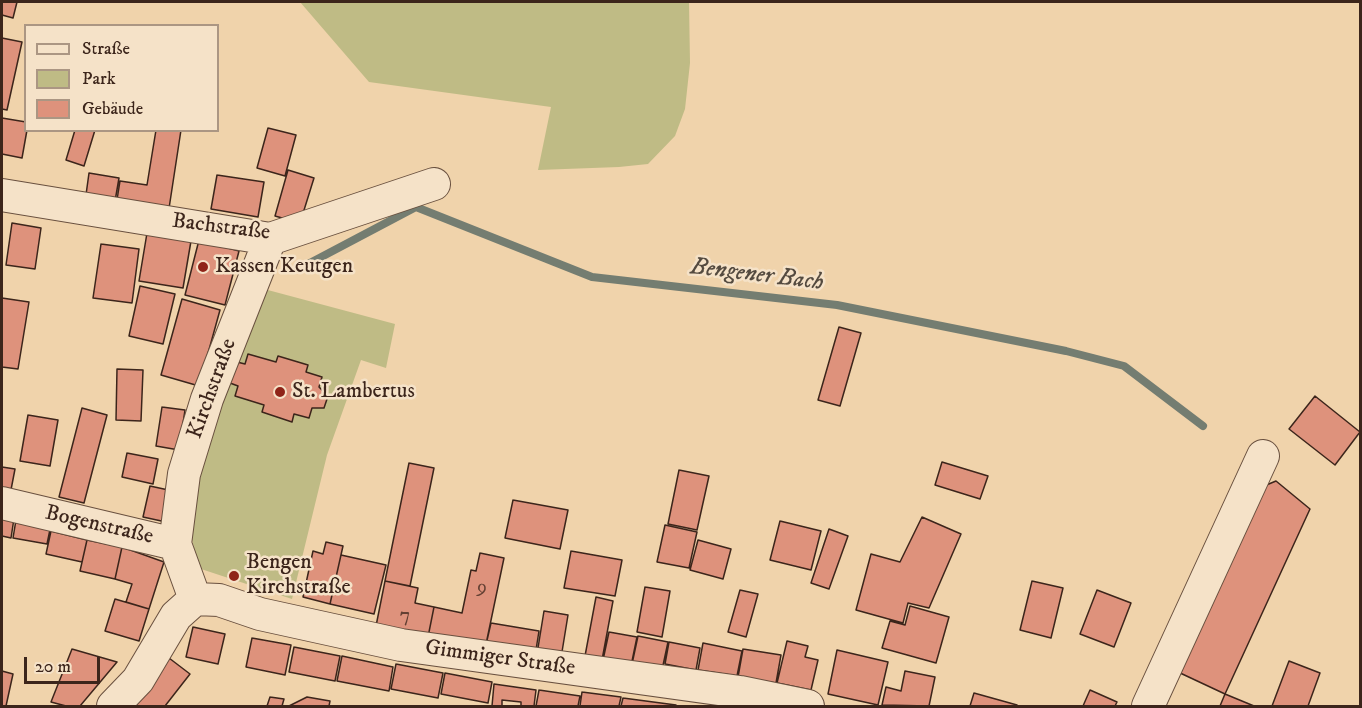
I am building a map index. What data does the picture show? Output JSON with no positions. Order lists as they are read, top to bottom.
{
  "streets": {
    "street": [
      "Bachstraße",
      "Kirchstraße",
      "Bogenstraße",
      "Gimmiger Straße"
    ]
  },
  "crossings": [
    ["Bachstraße", "Kirchstraße"],
    ["Kirchstraße", "Bogenstraße"],
    ["Bogenstraße", "Gimmiger Straße"]
  ],
  "water": ["Bengener Bach"],
  "places": ["Kassen Keutgen", "St. Lambertus", "Bengen Kirchstraße"],
  "house_numbers": ["9", "7"],
  "legend": ["Straße", "Park", "Gebäude"],
  "scale_bar": "20 m"
}
